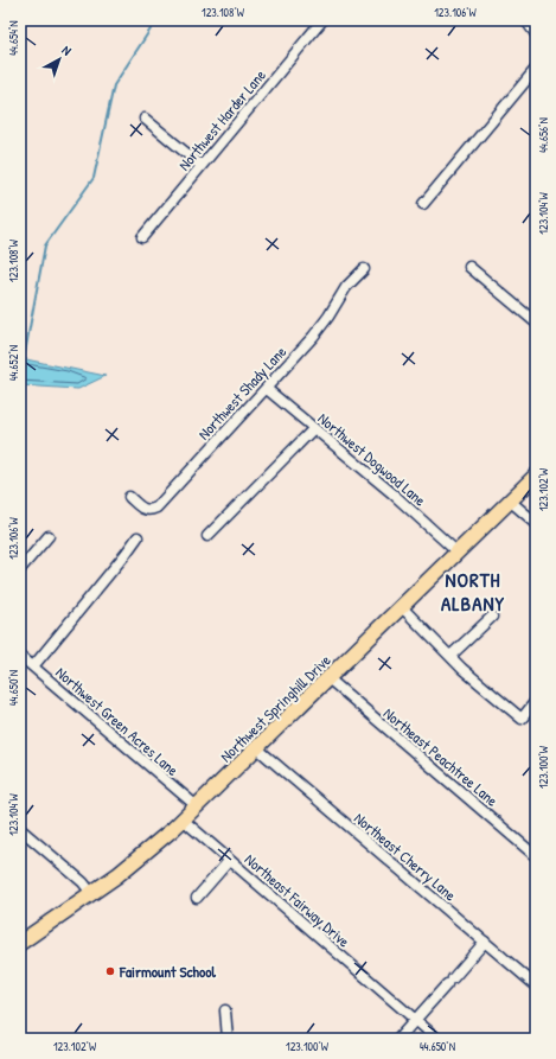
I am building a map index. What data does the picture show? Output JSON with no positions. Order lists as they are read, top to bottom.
{
  "streets": {
    "main road": ["Northwest Springhill Drive"],
    "street": [
      "Northwest Harder Lane",
      "Northwest Shady Lane",
      "Northwest Dogwood Lane",
      "Northwest Green Acres Lane",
      "Northeast Peachtree Lane",
      "Northeast Cherry Lane",
      "Northeast Fairway Drive"
    ]
  },
  "crossings": [
    ["Northwest Shady Lane", "Northwest Dogwood Lane"],
    ["Northwest Dogwood Lane", "Northwest Springhill Drive"],
    ["Northwest Springhill Drive", "Northwest Green Acres Lane"],
    ["Northwest Springhill Drive", "Northeast Peachtree Lane"],
    ["Northwest Springhill Drive", "Northeast Cherry Lane"],
    ["Northwest Springhill Drive", "Northeast Fairway Drive"]
  ],
  "districts": ["NORTH ALBANY"],
  "places": ["Fairmount School"],
  "north": "top right",
  "coordinates": [
    "123.108°W",
    "123.106°W",
    "44.654°N",
    "44.656°N",
    "123.104°W",
    "44.652°N",
    "123.102°W",
    "44.650°N",
    "123.100°W"
  ]
}
